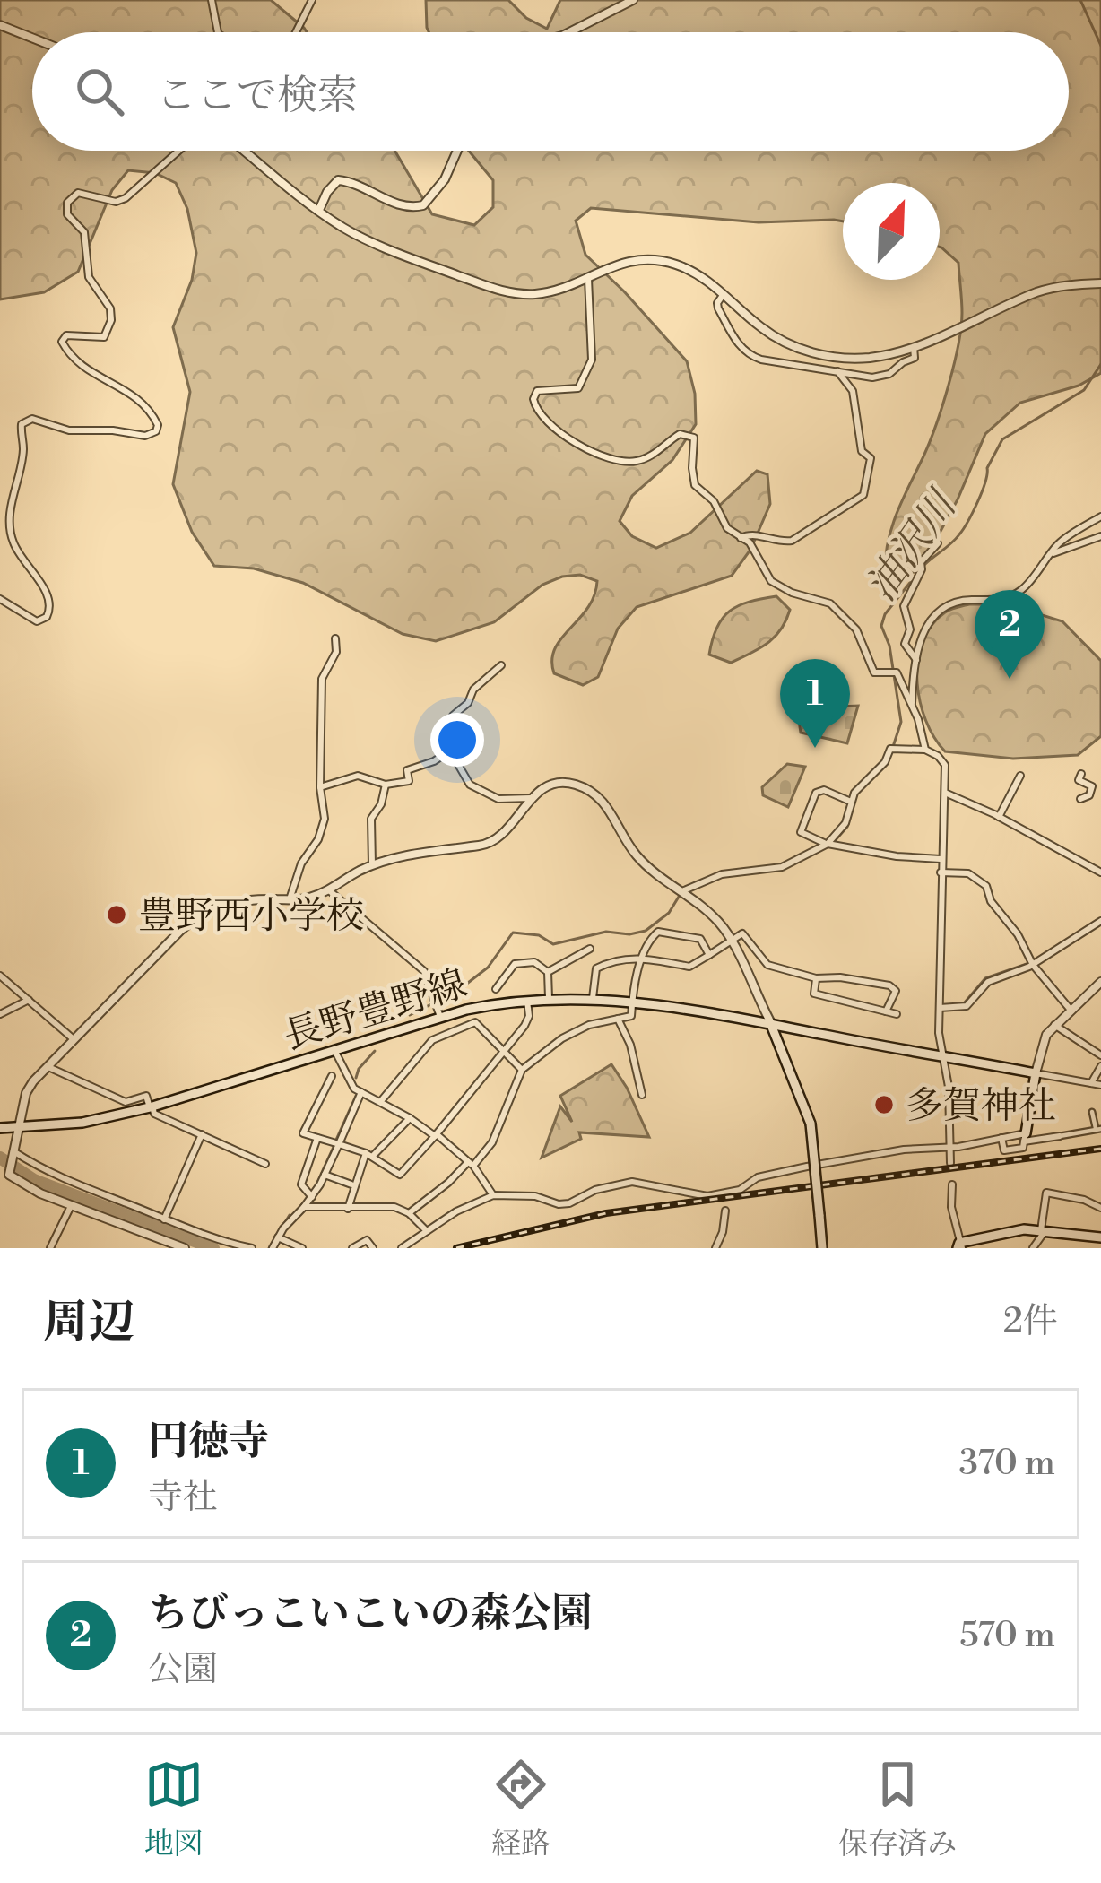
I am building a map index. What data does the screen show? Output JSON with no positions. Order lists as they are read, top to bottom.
{
  "streets": {
    "main road": ["長野豊野線"]
  },
  "water": ["油沢川"],
  "places": ["豊野西小学校", "多賀神社"],
  "north": "top right",
  "page": {
    "search": "ここで検索",
    "pins": ["2", "1"],
    "heading": ["周辺", "2件"],
    "list": [
      {
        "mark": "1",
        "name": "円徳寺",
        "note": "寺社",
        "value": "370 m"
      },
      {
        "mark": "2",
        "name": "ちびっこいこいの森公園",
        "note": "公園",
        "value": "570 m"
      }
    ],
    "nav": ["地図", "経路", "保存済み"]
  }
}
